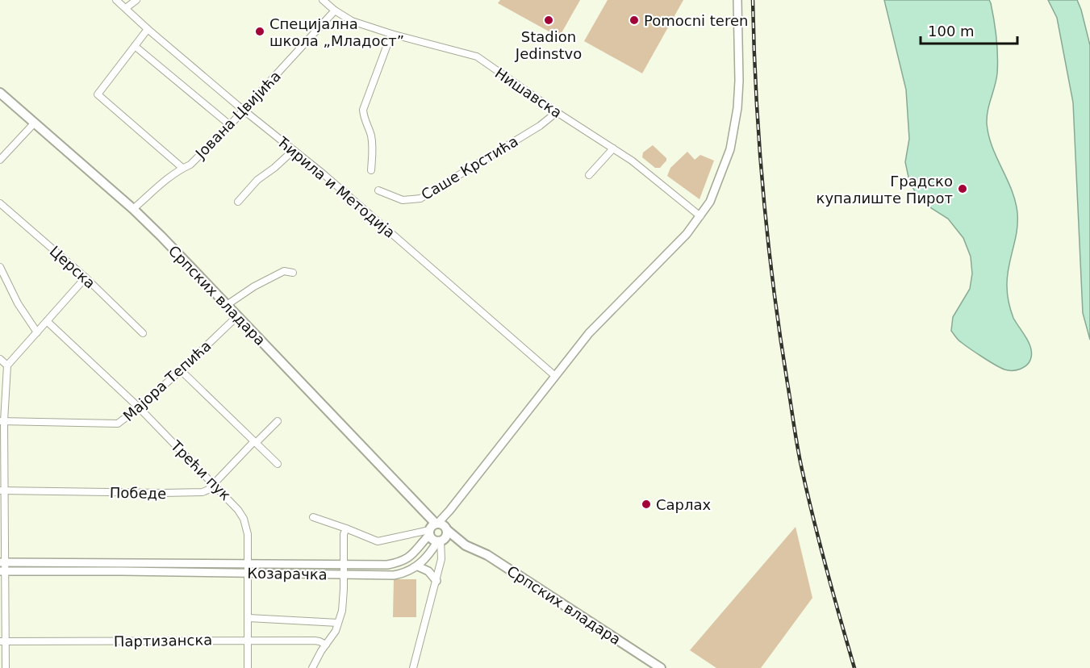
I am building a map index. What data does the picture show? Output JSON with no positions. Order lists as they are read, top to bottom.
{
  "streets": {
    "main road": ["Српских владара"],
    "street": [
      "Нишавска",
      "Јована Цвијића",
      "Саше Крстића",
      "Ћирила и Методија",
      "Церска",
      "Мајора Тепића",
      "Трећи пук",
      "Победе",
      "Козарачка",
      "Партизанска"
    ]
  },
  "crossings": [
    ["Нишавска", "Јована Цвијића"],
    ["Нишавска", "Саше Крстића"],
    ["Јована Цвијића", "Ћирила и Методија"],
    ["Јована Цвијића", "Српских владара"],
    ["Српских владара", "Мајора Тепића"],
    ["Српских владара", "Козарачка"],
    ["Мајора Тепића", "Трећи пук"],
    ["Трећи пук", "Победе"],
    ["Трећи пук", "Козарачка"],
    ["Трећи пук", "Партизанска"]
  ],
  "places": [
    "Stadion Jedinstvo",
    "Pomocni teren",
    "Специјална школа „Младост”",
    "Градско купалиште Пирот",
    "Сарлах"
  ],
  "scale_bar": "100 m"
}
